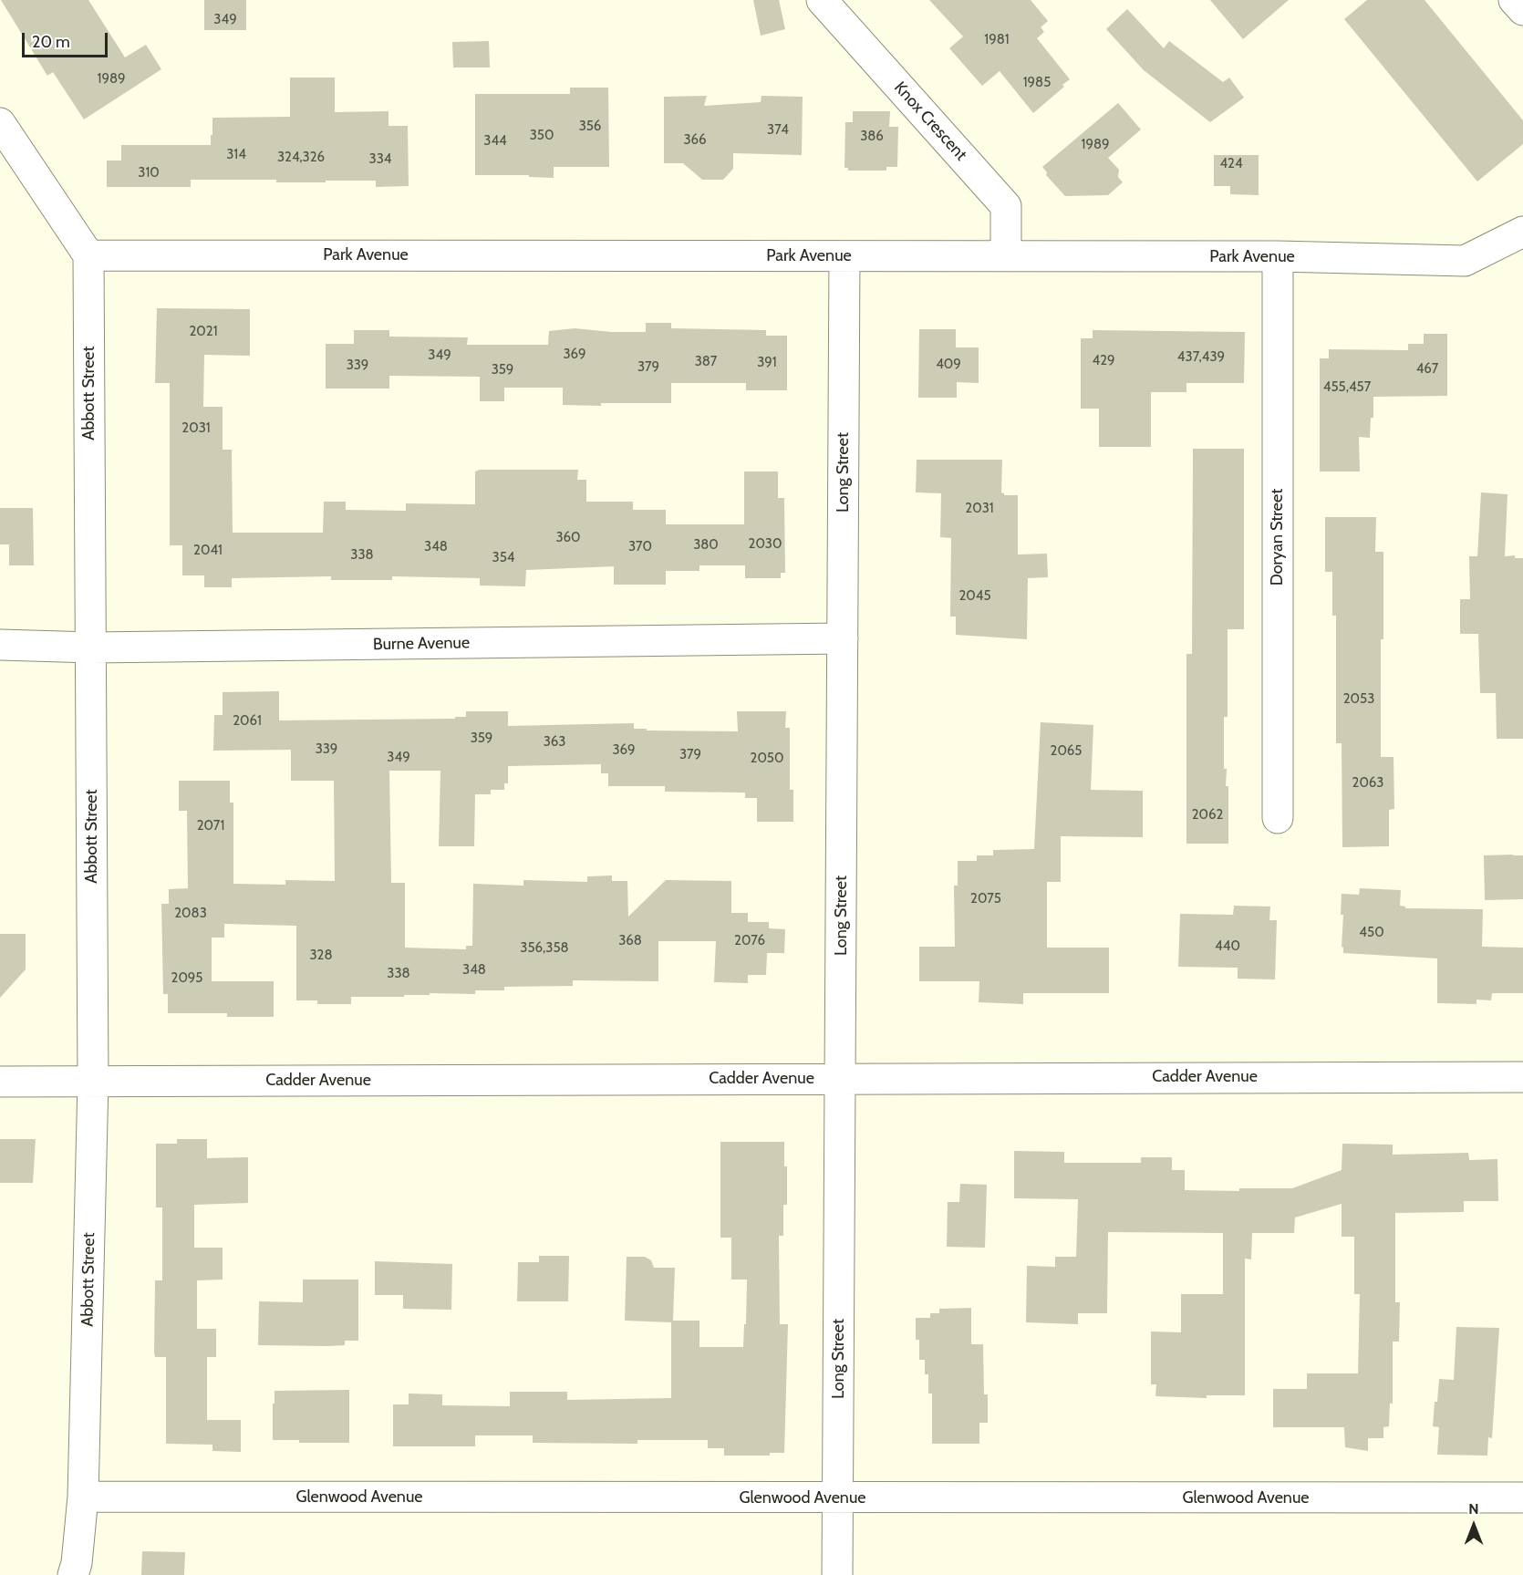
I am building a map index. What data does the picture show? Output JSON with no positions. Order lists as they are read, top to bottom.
{
  "streets": {
    "street": [
      "Knox Crescent",
      "Park Avenue",
      "Abbott Street",
      "Long Street",
      "Doryan Street",
      "Burne Avenue",
      "Cadder Avenue",
      "Glenwood Avenue"
    ]
  },
  "crossings": [
    ["Knox Crescent", "Park Avenue"],
    ["Park Avenue", "Abbott Street"],
    ["Park Avenue", "Long Street"],
    ["Park Avenue", "Doryan Street"],
    ["Abbott Street", "Burne Avenue"],
    ["Abbott Street", "Cadder Avenue"],
    ["Abbott Street", "Glenwood Avenue"],
    ["Long Street", "Burne Avenue"],
    ["Long Street", "Cadder Avenue"],
    ["Long Street", "Glenwood Avenue"]
  ],
  "house_numbers": [
    "349",
    "1981",
    "1989",
    "1985",
    "356",
    "374",
    "350",
    "386",
    "366",
    "344",
    "1989",
    "314",
    "324,326",
    "334",
    "424",
    "310",
    "2021",
    "369",
    "349",
    "437,439",
    "429",
    "387",
    "391",
    "409",
    "339",
    "379",
    "467",
    "359",
    "455,457",
    "2031",
    "2031",
    "360",
    "2030",
    "380",
    "348",
    "370",
    "2041",
    "338",
    "354",
    "2045",
    "2053",
    "2061",
    "359",
    "363",
    "339",
    "369",
    "2065",
    "379",
    "349",
    "2050",
    "2063",
    "2062",
    "2071",
    "2075",
    "2083",
    "450",
    "368",
    "2076",
    "440",
    "356,358",
    "328",
    "348",
    "338",
    "2095"
  ],
  "scale_bar": "20 m",
  "north": "top"
}
